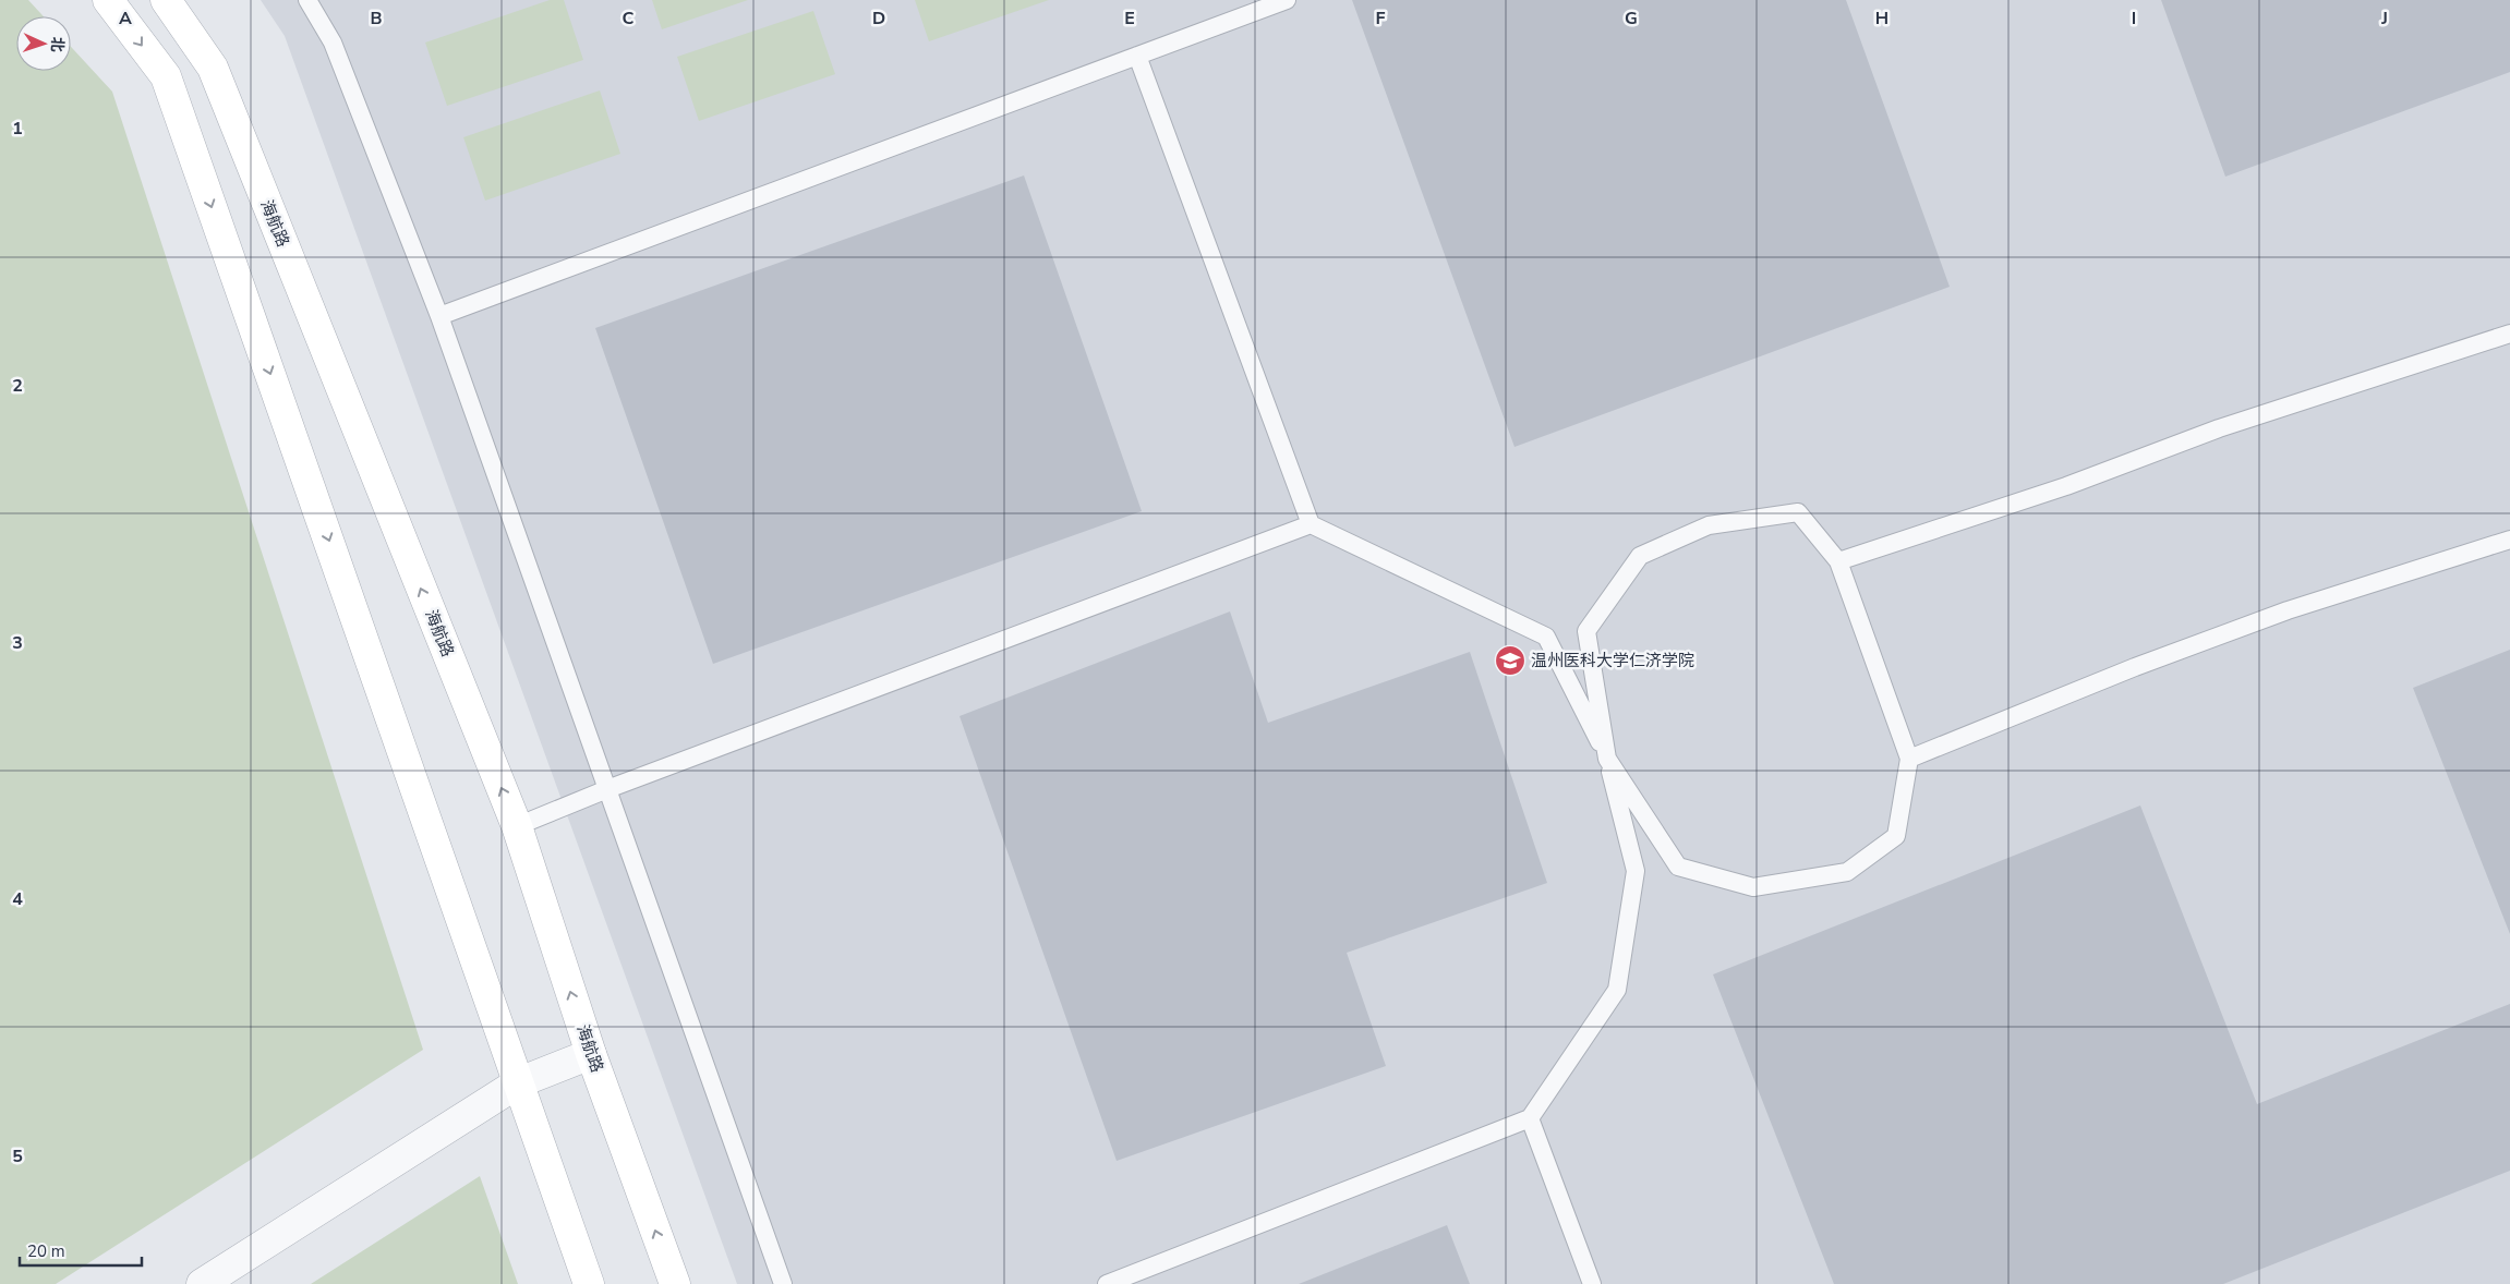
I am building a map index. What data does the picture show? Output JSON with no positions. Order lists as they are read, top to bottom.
{
  "streets": {
    "main road": ["海航路"]
  },
  "places": {
    "school or university": ["温州医科大学仁济学院"]
  },
  "scale_bar": "20 m",
  "north": "right",
  "grid": {
    "columns": [
      "A",
      "B",
      "C",
      "D",
      "E",
      "F",
      "G",
      "H",
      "I",
      "J"
    ],
    "rows": [
      "1",
      "2",
      "3",
      "4",
      "5"
    ]
  }
}
